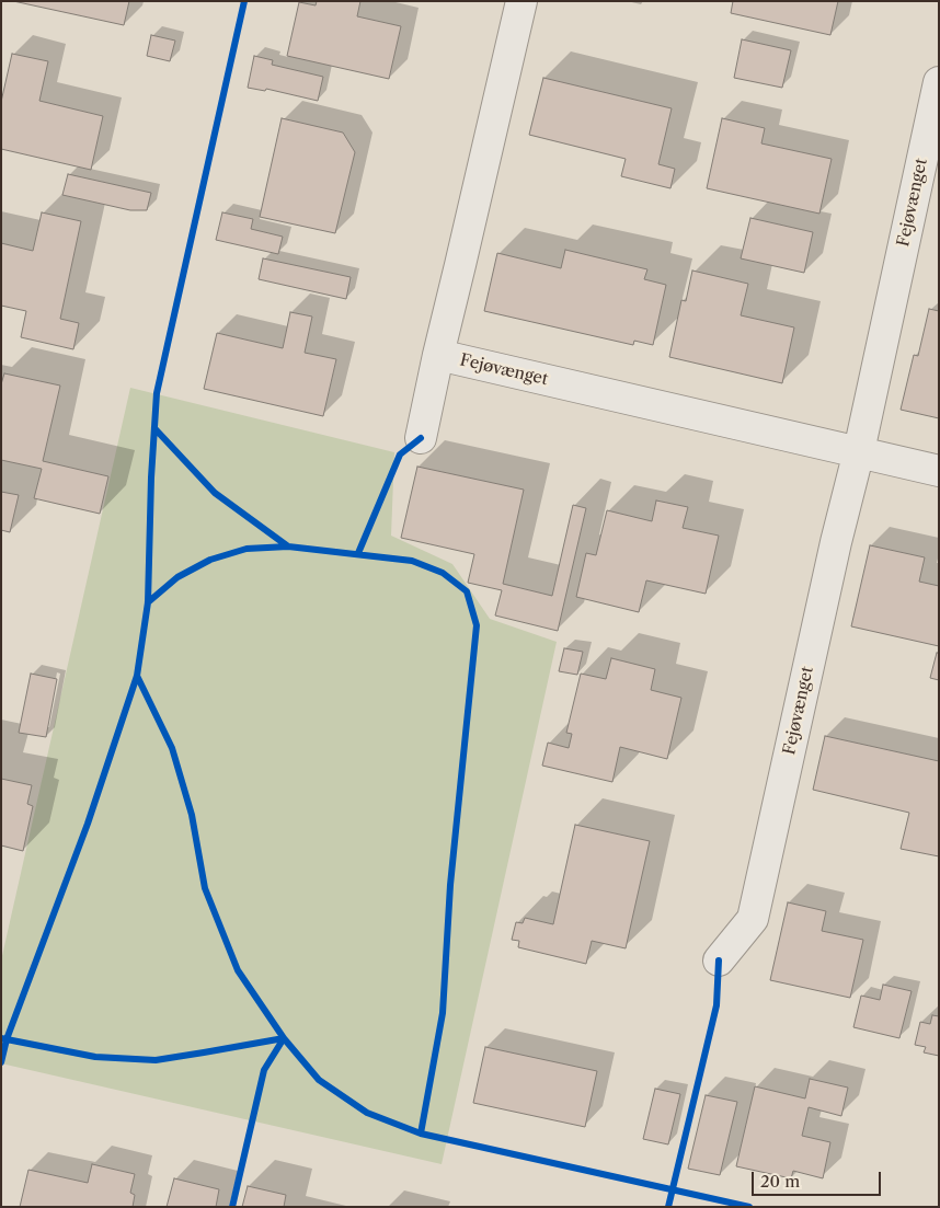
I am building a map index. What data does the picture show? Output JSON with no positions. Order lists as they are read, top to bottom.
{
  "streets": {
    "street": ["Fejøvænget"]
  },
  "scale_bar": "20 m"
}
